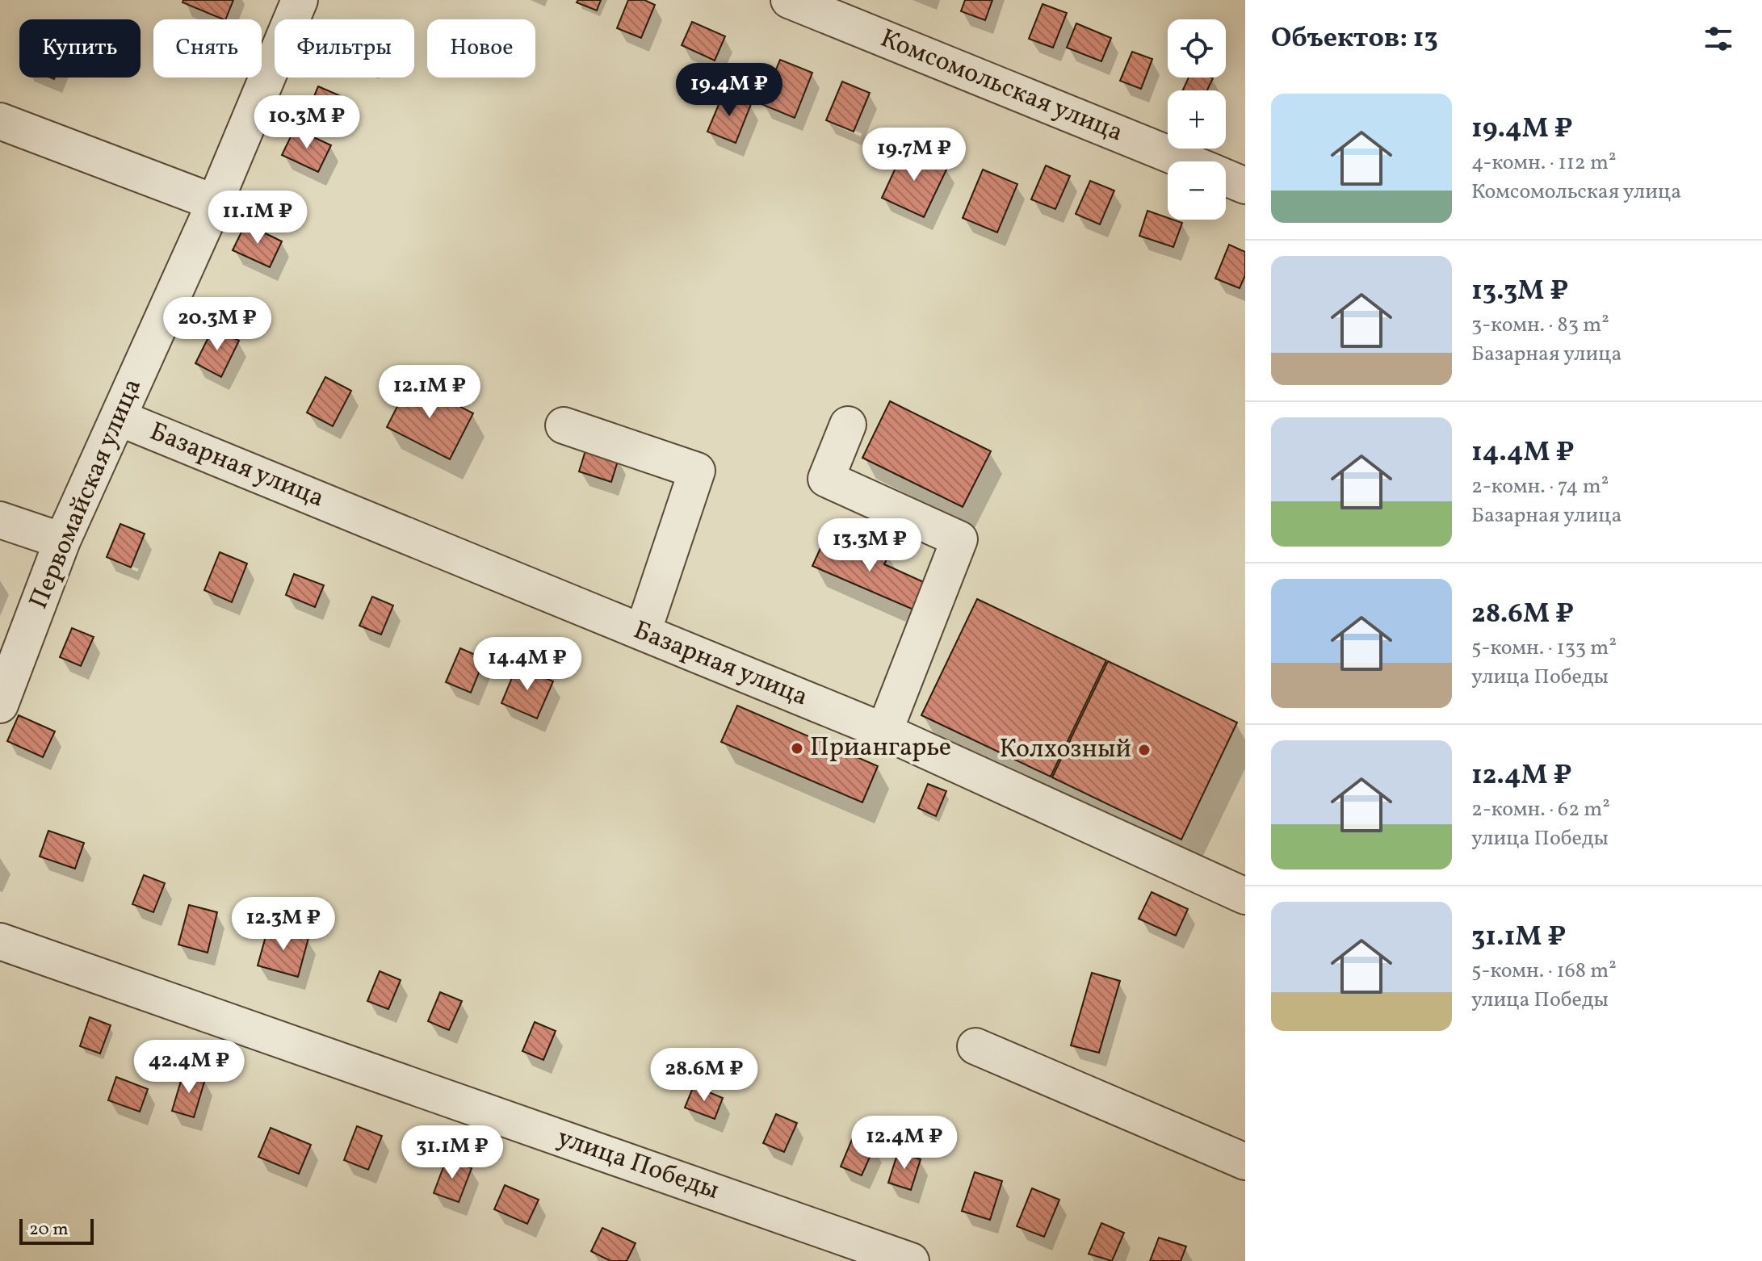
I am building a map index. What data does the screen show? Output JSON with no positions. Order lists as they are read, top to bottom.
{
  "streets": {
    "street": [
      "Комсомольская улица",
      "Базарная улица",
      "Первомайская улица",
      "улица Победы"
    ]
  },
  "crossings": [
    ["Базарная улица", "Первомайская улица"]
  ],
  "places": ["Приангарье", "Колхозный"],
  "scale_bar": "20 m",
  "page": {
    "heading": "Объектов: 13",
    "map_buttons": ["+", "−"],
    "chip": [
      "Купить",
      "Снять",
      "Фильтры",
      "Новое"
    ],
    "price": [
      "19.4M ₽",
      "10.3M ₽",
      "19.7M ₽",
      "11.1M ₽",
      "20.3M ₽",
      "12.1M ₽",
      "13.3M ₽",
      "14.4M ₽",
      "12.3M ₽",
      "42.4M ₽",
      "28.6M ₽",
      "12.4M ₽",
      "31.1M ₽"
    ],
    "list": [
      {
        "name": "19.4M ₽",
        "note": "4-комн. · 112 m² · Комсомольская улица"
      },
      {
        "name": "13.3M ₽",
        "note": "3-комн. · 83 m² · Базарная улица"
      },
      {
        "name": "14.4M ₽",
        "note": "2-комн. · 74 m² · Базарная улица"
      },
      {
        "name": "28.6M ₽",
        "note": "5-комн. · 133 m² · улица Победы"
      },
      {
        "name": "12.4M ₽",
        "note": "2-комн. · 62 m² · улица Победы"
      },
      {
        "name": "31.1M ₽",
        "note": "5-комн. · 168 m² · улица Победы"
      }
    ],
    "scale": "20 m"
  }
}
